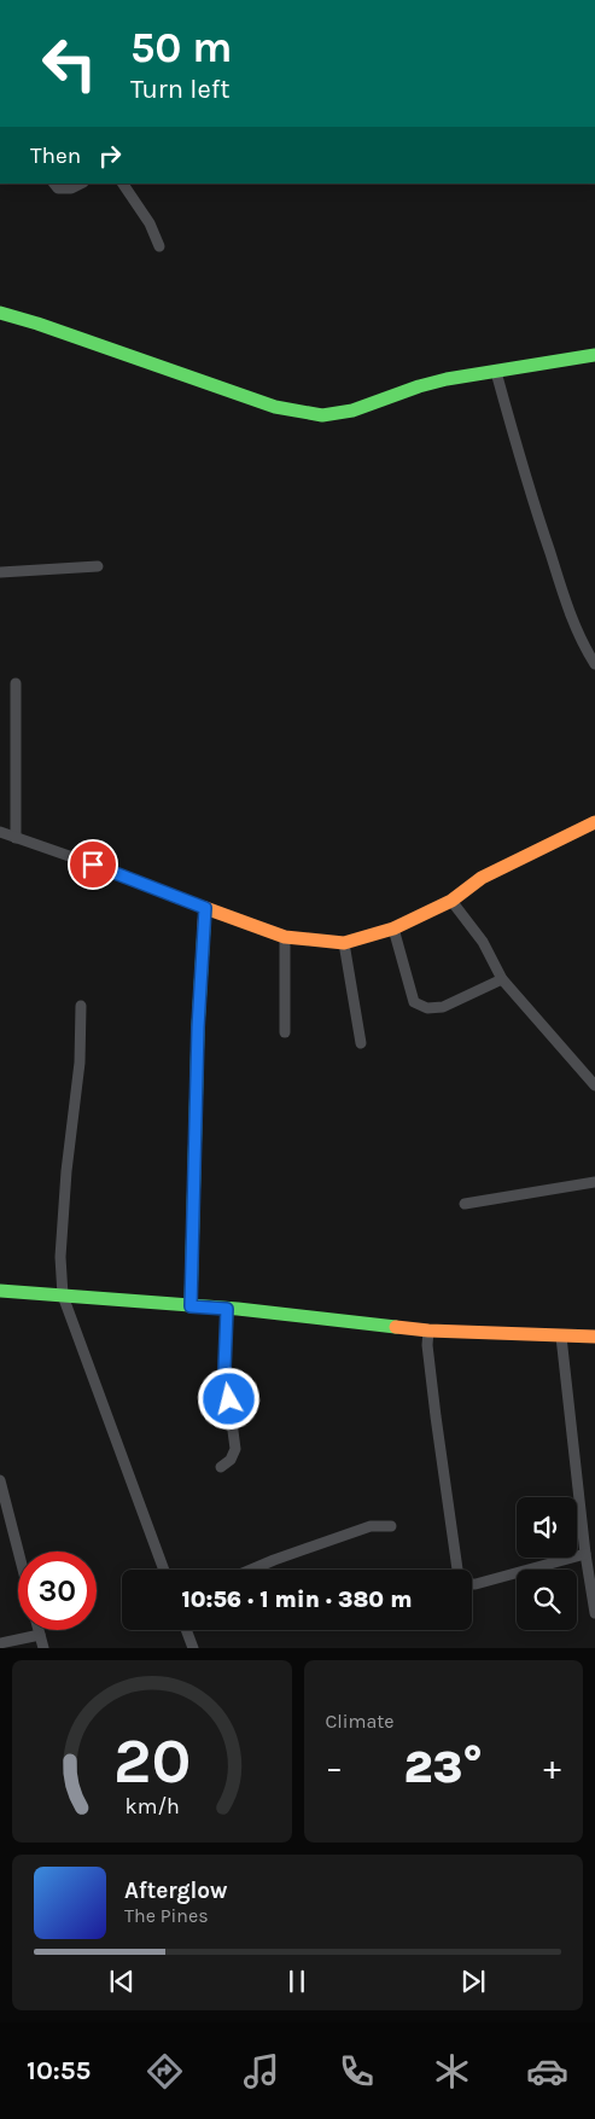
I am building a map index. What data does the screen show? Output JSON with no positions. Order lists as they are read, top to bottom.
{
  "page": {
    "turn": ["50 m", "Turn left"],
    "then": "Then",
    "limit": "30",
    "trip": "10:56 · 1 min · 380 m",
    "tile": "Climate",
    "heat": ["−", "23°", "+"],
    "song": ["Afterglow", "The Pines"],
    "tabs": "10:55",
    "gauge": ["20", "km/h"]
  }
}
